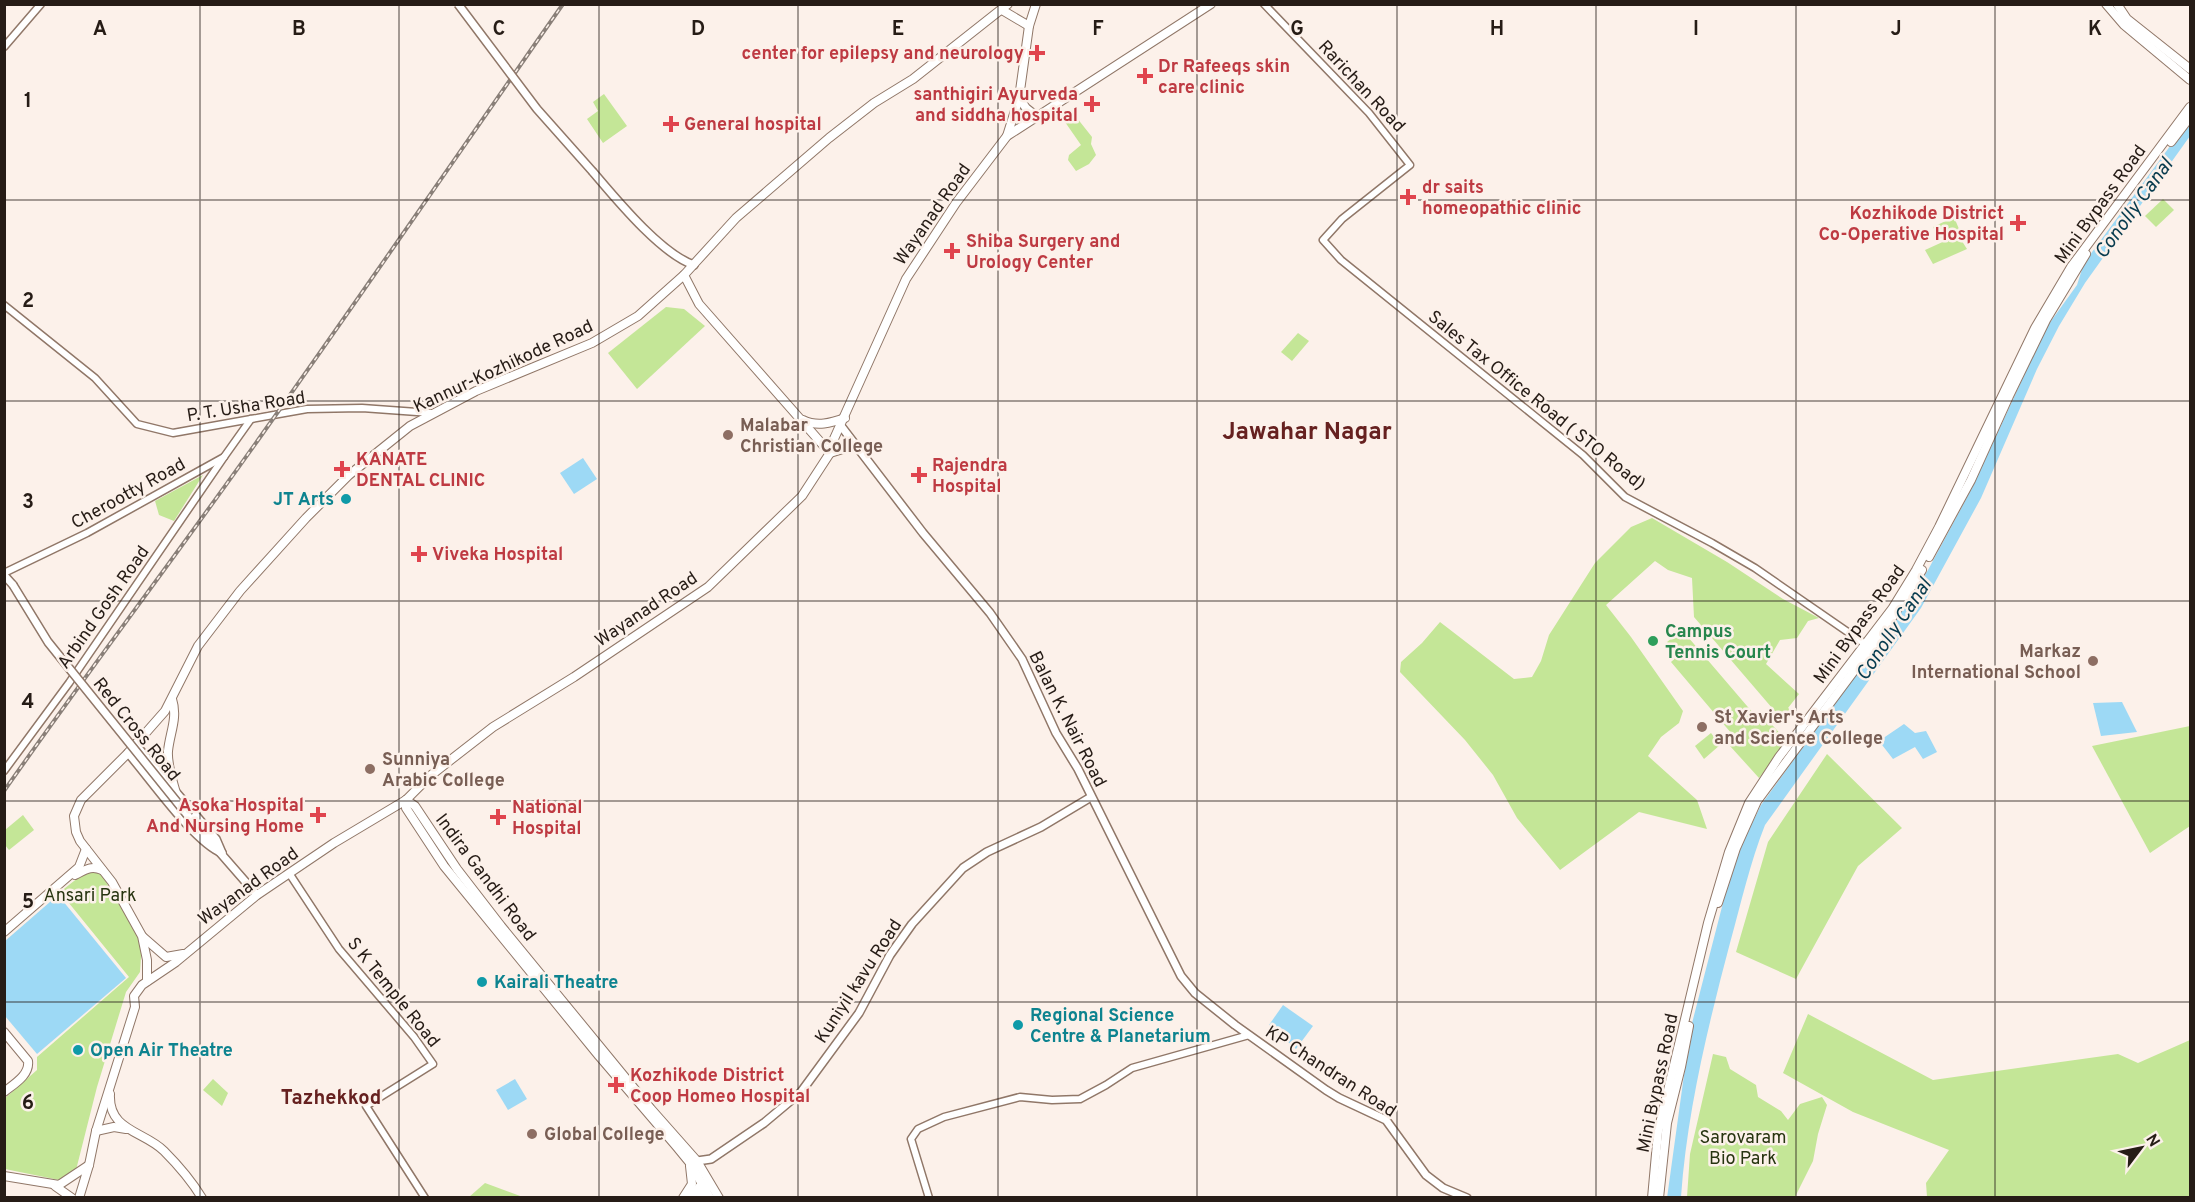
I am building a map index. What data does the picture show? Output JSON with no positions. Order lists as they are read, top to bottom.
{
  "streets": {
    "main road": [
      "Mini Bypass Road",
      "Wayanad Road",
      "Kannur-Kozhikode Road",
      "Balan K. Nair Road",
      "Red Cross Road",
      "Indira Gandhi Road",
      "Kuniyil kavu Road",
      "KP Chandran Road"
    ],
    "street": [
      "Rarichan Road",
      "Sales Tax Office Road ( STO Road)",
      "P. T. Usha Road",
      "Cherootty Road",
      "Arbind Gosh Road",
      "S K Temple Road"
    ]
  },
  "crossings": [
    ["Rarichan Road", "Sales Tax Office Road ( STO Road)"],
    ["Mini Bypass Road", "Sales Tax Office Road ( STO Road)"],
    ["Wayanad Road", "Balan K. Nair Road"],
    ["Wayanad Road", "Red Cross Road"],
    ["Wayanad Road", "Indira Gandhi Road"],
    ["Wayanad Road", "S K Temple Road"],
    ["Kannur-Kozhikode Road", "P. T. Usha Road"],
    ["P. T. Usha Road", "Cherootty Road"],
    ["Cherootty Road", "Arbind Gosh Road"],
    ["Cherootty Road", "Red Cross Road"],
    ["Balan K. Nair Road", "Kuniyil kavu Road"],
    ["Balan K. Nair Road", "KP Chandran Road"],
    ["Indira Gandhi Road", "Kuniyil kavu Road"]
  ],
  "districts": ["Jawahar Nagar", "Tazhekkod"],
  "water": ["Conolly Canal"],
  "parks": ["Ansari Park", "Sarovaram Bio Park"],
  "places": {
    "health": [
      "center for epilepsy and neurology",
      "Dr Rafeeqs skin care clinic",
      "santhigiri Ayurveda and siddha hospital",
      "General hospital",
      "dr saits homeopathic clinic",
      "Kozhikode District Co-Operative Hospital",
      "Shiba Surgery and Urology Center",
      "KANATE DENTAL CLINIC",
      "Rajendra Hospital",
      "Viveka Hospital",
      "Asoka Hospital And Nursing Home",
      "National Hospital",
      "Kozhikode District Coop Homeo Hospital"
    ],
    "other": [
      "Malabar Christian College",
      "JT Arts",
      "Campus Tennis Court",
      "Markaz International School",
      "St Xavier's Arts and Science College",
      "Sunniya Arabic College",
      "Kairali Theatre",
      "Regional Science Centre & Planetarium",
      "Open Air Theatre",
      "Global College"
    ]
  },
  "north": "top right",
  "grid": {
    "columns": [
      "A",
      "B",
      "C",
      "D",
      "E",
      "F",
      "G",
      "H",
      "I",
      "J",
      "K"
    ],
    "rows": [
      "1",
      "2",
      "3",
      "4",
      "5",
      "6"
    ]
  }
}
